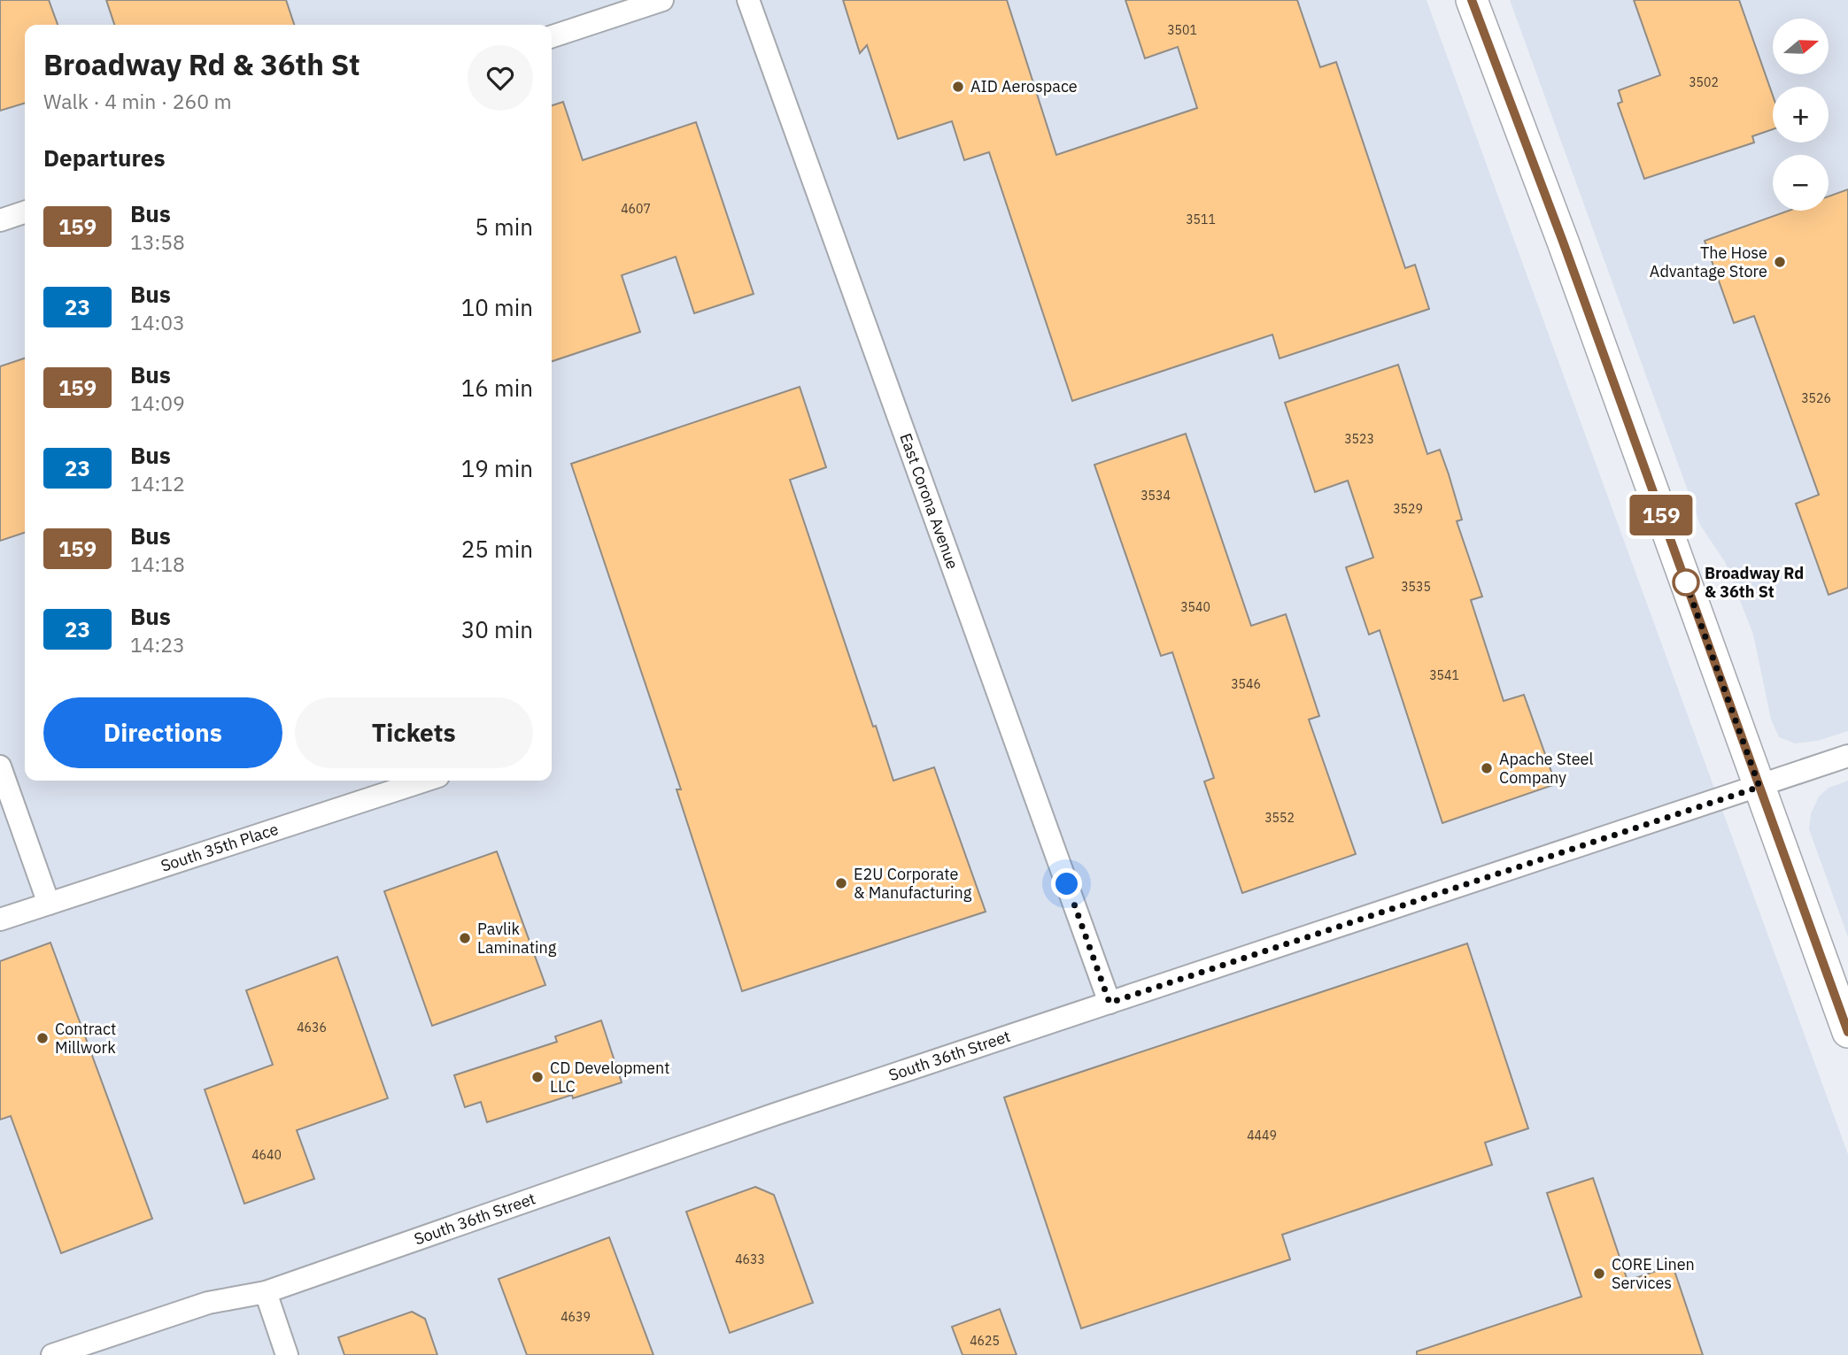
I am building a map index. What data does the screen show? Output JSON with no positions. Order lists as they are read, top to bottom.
{
  "streets": {
    "street": ["East Corona Avenue", "South 35th Place", "South 36th Street"]
  },
  "crossings": [
    ["East Corona Avenue", "South 36th Street"]
  ],
  "places": [
    "AID Aerospace",
    "The Hose Advantage Store",
    "Broadway Rd & 36th St",
    "Apache Steel Company",
    "E2U Corporate & Manufacturing",
    "Pavlik Laminating",
    "Contract Millwork",
    "CD Development LLC",
    "CORE Linen Services"
  ],
  "lines": ["bus line 159"],
  "house_numbers": [
    "3501",
    "3502",
    "4607",
    "3511",
    "3526",
    "3523",
    "3534",
    "3529",
    "3535",
    "3540",
    "3541",
    "3546",
    "3552",
    "4636",
    "4449",
    "4640",
    "4633",
    "4639",
    "4625"
  ],
  "north": "right",
  "page": {
    "on_map": "159",
    "map_buttons": ["+", "−"],
    "heading": [
      ["Broadway Rd & 36th St", "Walk · 4 min · 260 m"],
      "Departures"
    ],
    "list": [
      {
        "mark": "159",
        "name": "Bus",
        "note": "13:58",
        "value": "5 min"
      },
      {
        "mark": "23",
        "name": "Bus",
        "note": "14:03",
        "value": "10 min"
      },
      {
        "mark": "159",
        "name": "Bus",
        "note": "14:09",
        "value": "16 min"
      },
      {
        "mark": "23",
        "name": "Bus",
        "note": "14:12",
        "value": "19 min"
      },
      {
        "mark": "159",
        "name": "Bus",
        "note": "14:18",
        "value": "25 min"
      },
      {
        "mark": "23",
        "name": "Bus",
        "note": "14:23",
        "value": "30 min"
      }
    ],
    "buttons": ["Directions", "Tickets"]
  }
}
